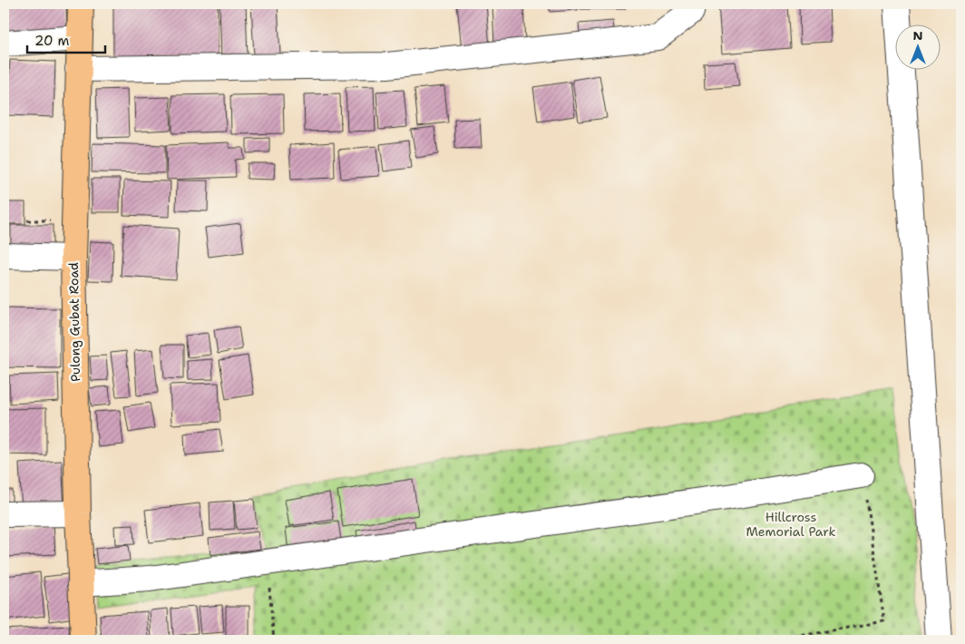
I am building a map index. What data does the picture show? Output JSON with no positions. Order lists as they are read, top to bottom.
{
  "streets": {
    "main road": ["Pulong Gubat Road"]
  },
  "parks": ["Hillcross Memorial Park"],
  "scale_bar": "20 m",
  "north": "top"
}
